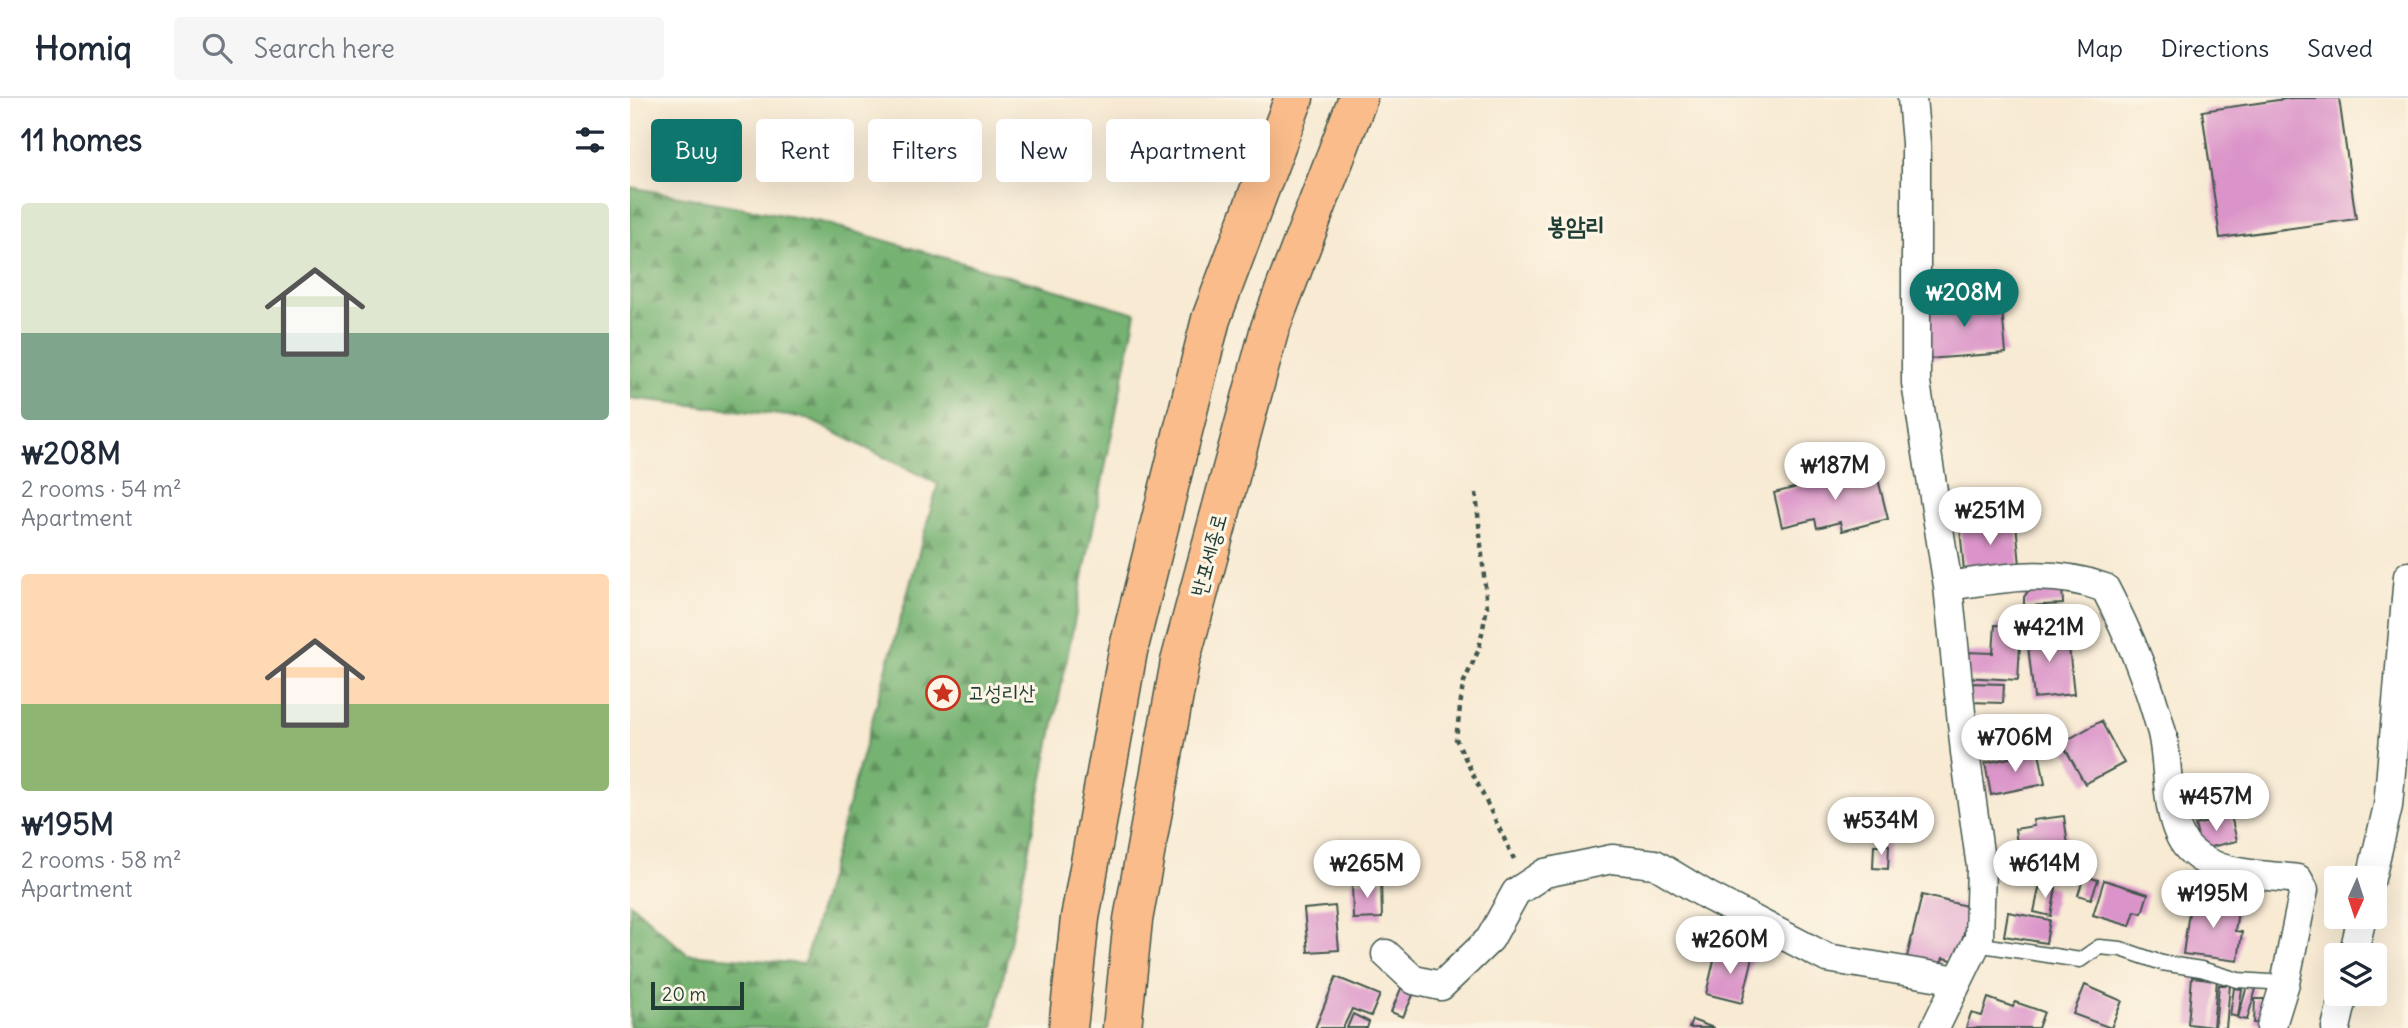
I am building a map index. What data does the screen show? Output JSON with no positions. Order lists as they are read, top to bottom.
{
  "streets": {
    "highway": ["반포세종로"]
  },
  "districts": ["봉암리"],
  "places": {
    "place": ["고성리산"]
  },
  "scale_bar": "20 m",
  "north": "bottom",
  "page": {
    "header": "Homiq",
    "search": "Search here",
    "nav": ["Map", "Directions", "Saved"],
    "heading": "11 homes",
    "chip": [
      "Buy",
      "Rent",
      "Filters",
      "New",
      "Apartment"
    ],
    "list": [
      {
        "name": "₩208M",
        "note": "2 rooms · 54 m² · Apartment"
      },
      {
        "name": "₩195M",
        "note": "2 rooms · 58 m² · Apartment"
      }
    ],
    "price": [
      "₩208M",
      "₩187M",
      "₩251M",
      "₩421M",
      "₩706M",
      "₩457M",
      "₩534M",
      "₩265M",
      "₩614M",
      "₩195M",
      "₩260M"
    ],
    "scale": "20 m"
  }
}
